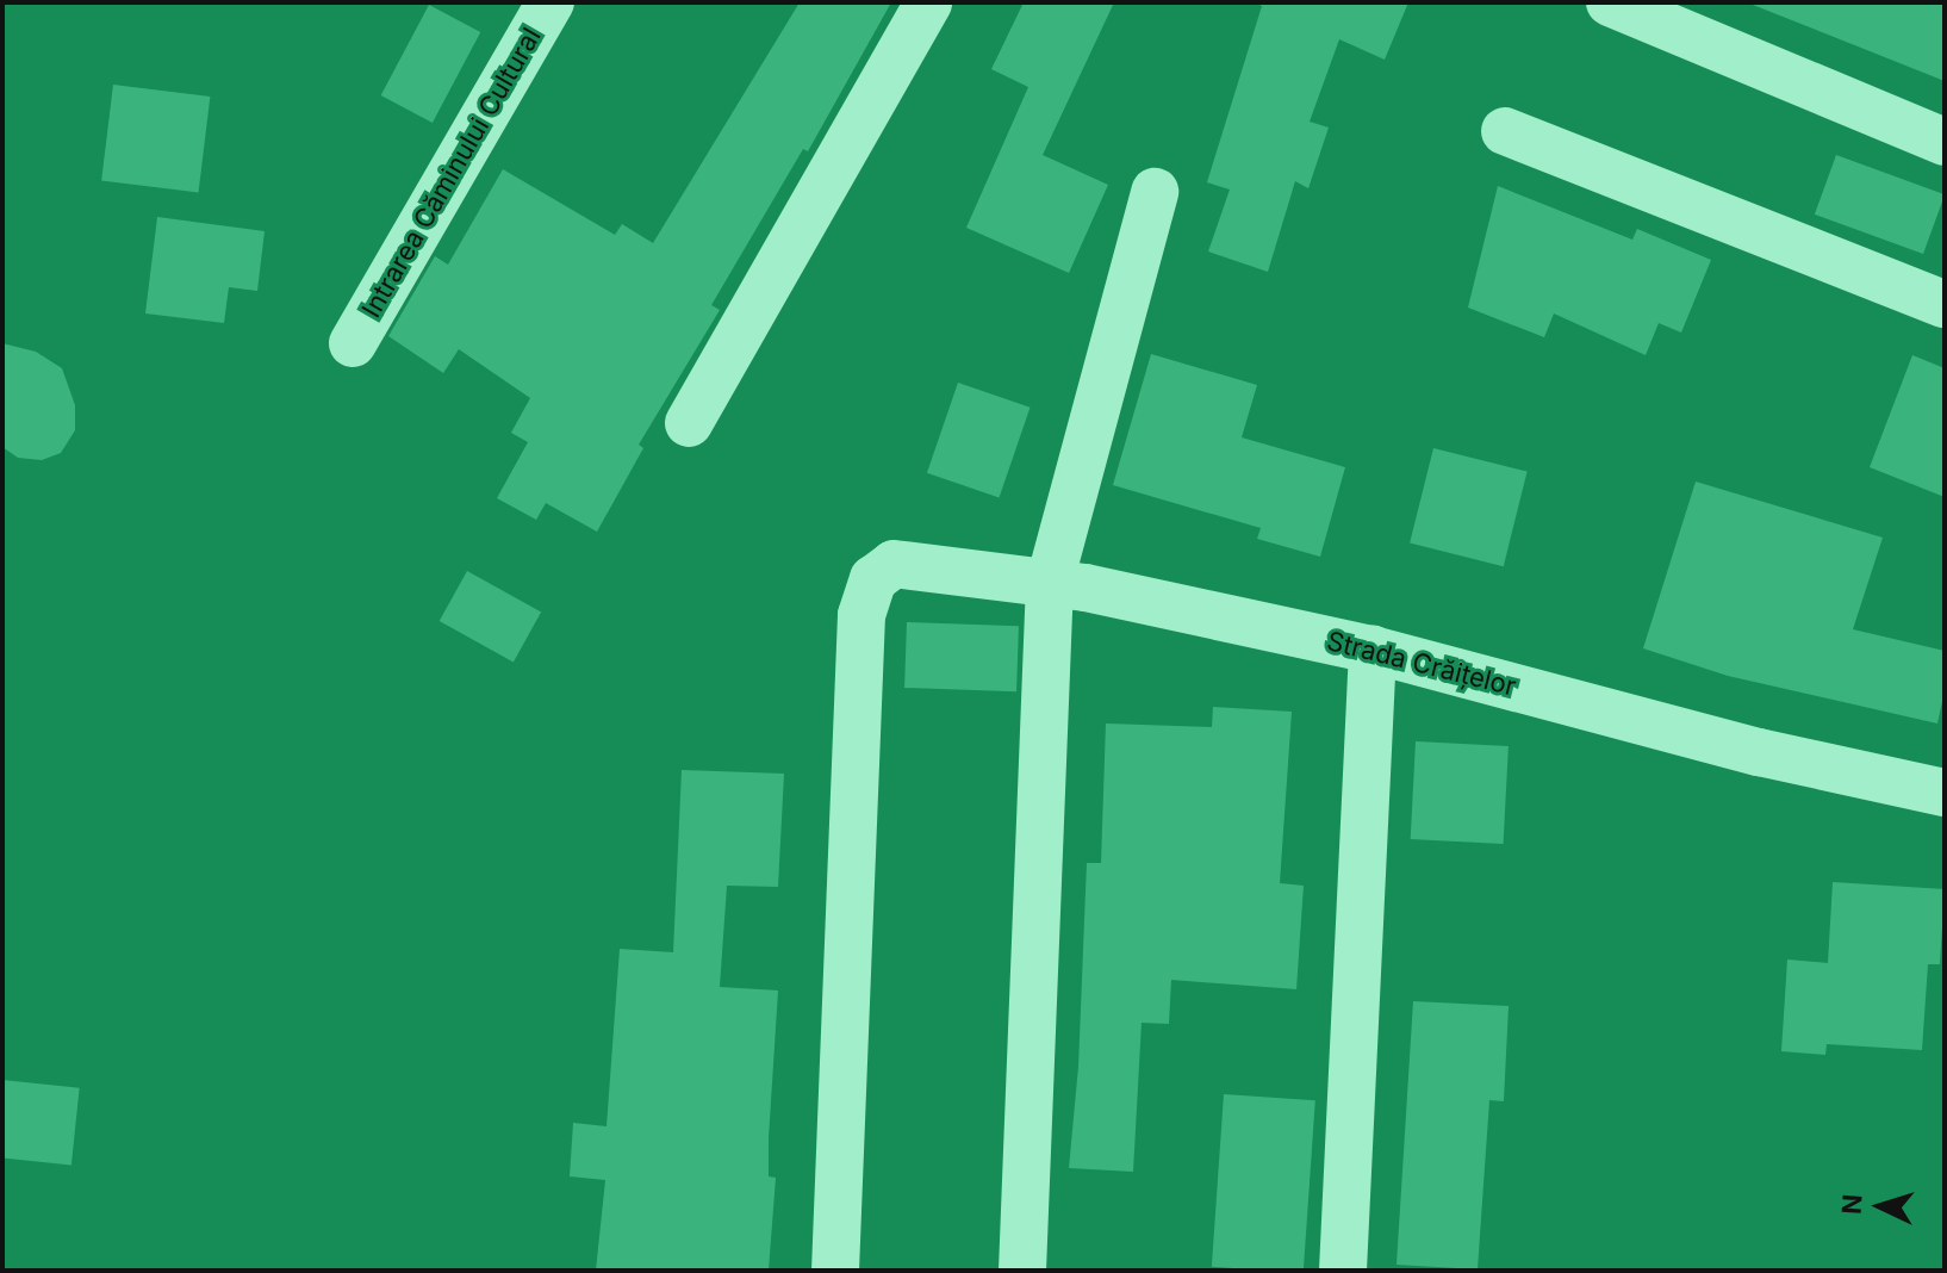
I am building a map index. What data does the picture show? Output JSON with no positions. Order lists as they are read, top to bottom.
{
  "streets": {
    "street": ["Intrarea Căminului Cultural", "Strada Crăițelor"]
  },
  "north": "left"
}
